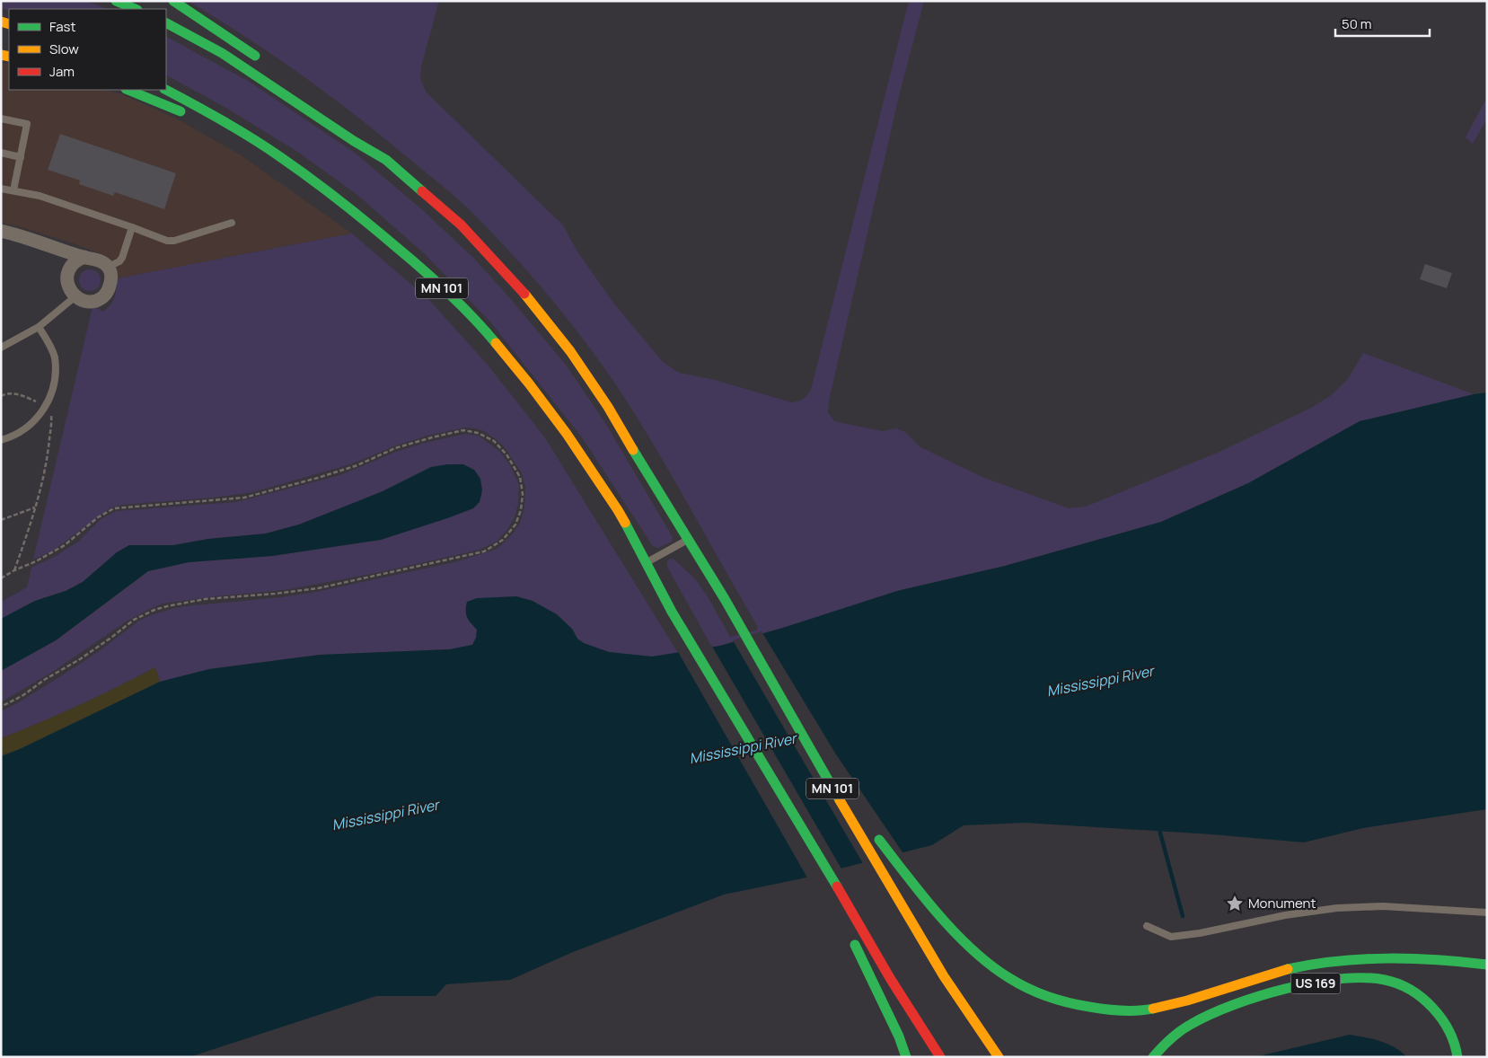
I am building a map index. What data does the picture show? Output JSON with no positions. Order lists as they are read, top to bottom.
{
  "streets": {
    "highway": ["MN 101", "US 169"]
  },
  "water": ["Mississippi River"],
  "places": {
    "place": ["Monument"]
  },
  "legend": ["Fast", "Slow", "Jam"],
  "scale_bar": "50 m"
}
